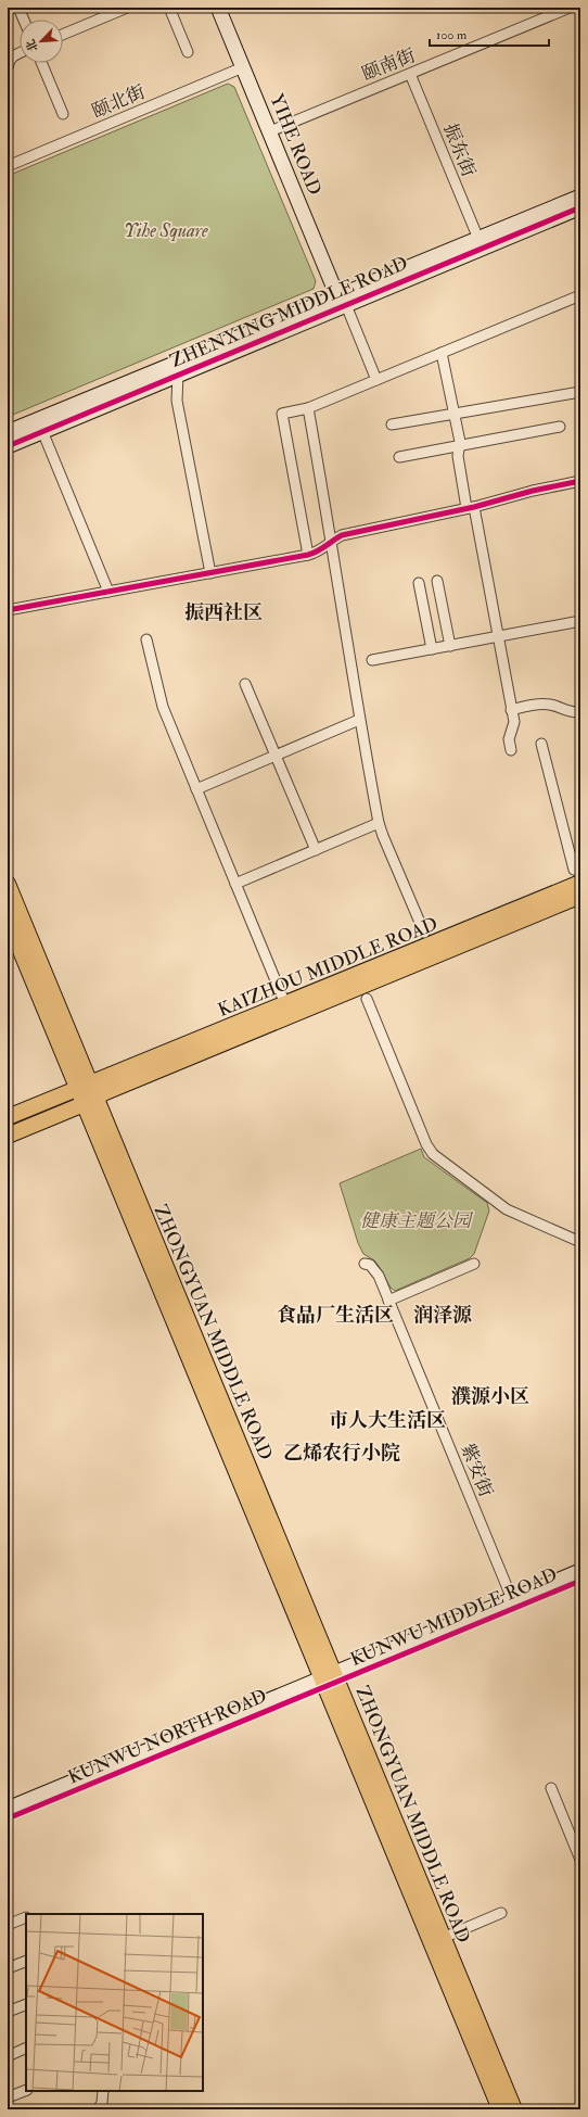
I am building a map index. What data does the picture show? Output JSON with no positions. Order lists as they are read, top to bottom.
{
  "streets": {
    "main road": ["KAIZHOU MIDDLE ROAD", "ZHONGYUAN MIDDLE ROAD"],
    "street": [
      "颐南街",
      "颐北街",
      "YIHE ROAD",
      "振东街",
      "ZHENXING MIDDLE ROAD",
      "紫安街",
      "KUNWU MIDDLE ROAD",
      "KUNWU NORTH ROAD"
    ]
  },
  "crossings": [
    ["颐南街", "YIHE ROAD"],
    ["颐南街", "振东街"],
    ["颐北街", "YIHE ROAD"],
    ["YIHE ROAD", "ZHENXING MIDDLE ROAD"],
    ["振东街", "ZHENXING MIDDLE ROAD"],
    ["KAIZHOU MIDDLE ROAD", "ZHONGYUAN MIDDLE ROAD"],
    ["ZHONGYUAN MIDDLE ROAD", "KUNWU MIDDLE ROAD"],
    ["ZHONGYUAN MIDDLE ROAD", "KUNWU NORTH ROAD"],
    ["紫安街", "KUNWU MIDDLE ROAD"],
    ["KUNWU MIDDLE ROAD", "KUNWU NORTH ROAD"]
  ],
  "districts": [
    "振西社区",
    "食品厂生活区",
    "润泽源",
    "濮源小区",
    "市人大生活区",
    "乙烯农行小院"
  ],
  "parks": ["Yihe Square", "健康主题公园"],
  "scale_bar": "100 m",
  "north": "bottom left"
}
